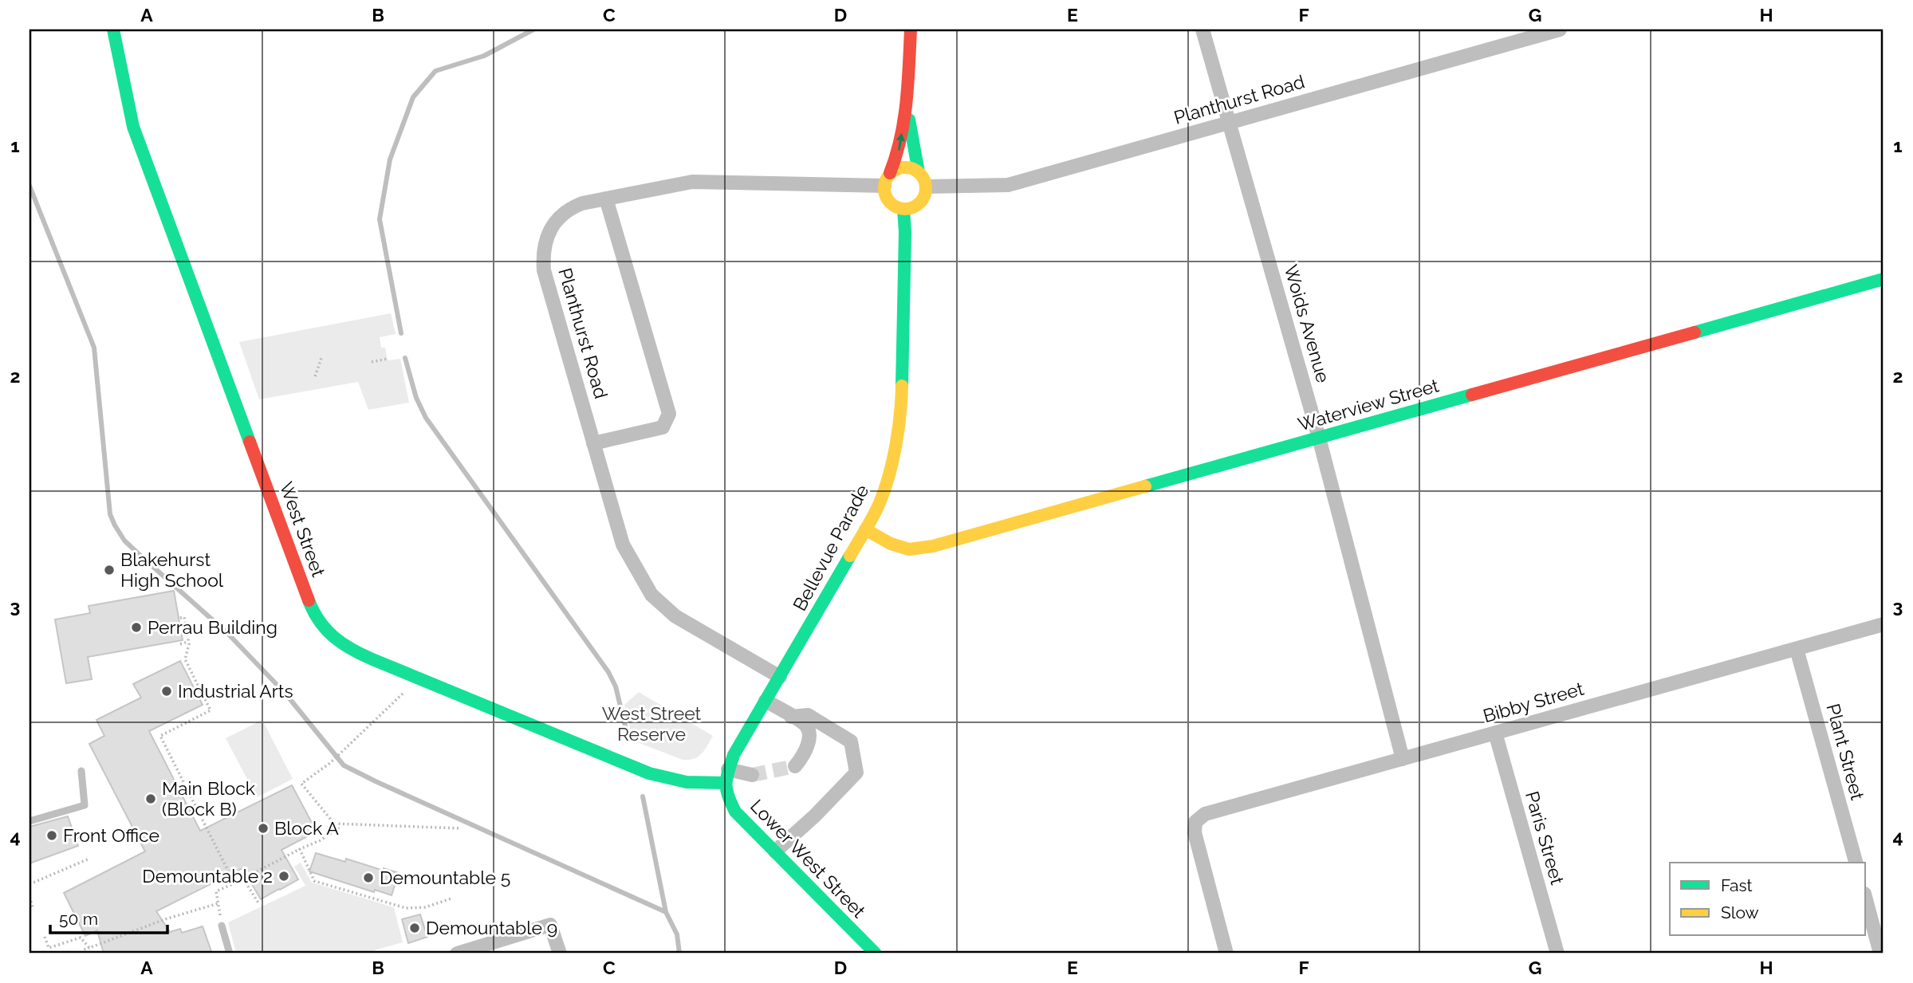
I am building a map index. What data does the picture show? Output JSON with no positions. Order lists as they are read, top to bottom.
{
  "streets": {
    "street": [
      "Planthurst Road",
      "Woids Avenue",
      "Waterview Street",
      "West Street",
      "Bellevue Parade",
      "Bibby Street",
      "Plant Street",
      "Paris Street",
      "Lower West Street"
    ]
  },
  "crossings": [
    ["Planthurst Road", "Woids Avenue"],
    ["Planthurst Road", "Bellevue Parade"],
    ["Woids Avenue", "Waterview Street"],
    ["Woids Avenue", "Bibby Street"],
    ["Waterview Street", "Bellevue Parade"],
    ["West Street", "Bellevue Parade"],
    ["West Street", "Lower West Street"],
    ["Bellevue Parade", "Lower West Street"],
    ["Bibby Street", "Plant Street"],
    ["Bibby Street", "Paris Street"]
  ],
  "parks": ["West Street Reserve"],
  "places": [
    "Blakehurst High School",
    "Perrau Building",
    "Industrial Arts",
    "Main Block (Block B)",
    "Block A",
    "Front Office",
    "Demountable 2",
    "Demountable 5",
    "Demountable 9"
  ],
  "legend": ["Fast", "Slow"],
  "scale_bar": "50 m",
  "grid": {
    "columns": [
      "A",
      "B",
      "C",
      "D",
      "E",
      "F",
      "G",
      "H"
    ],
    "rows": [
      "1",
      "2",
      "3",
      "4"
    ]
  }
}
